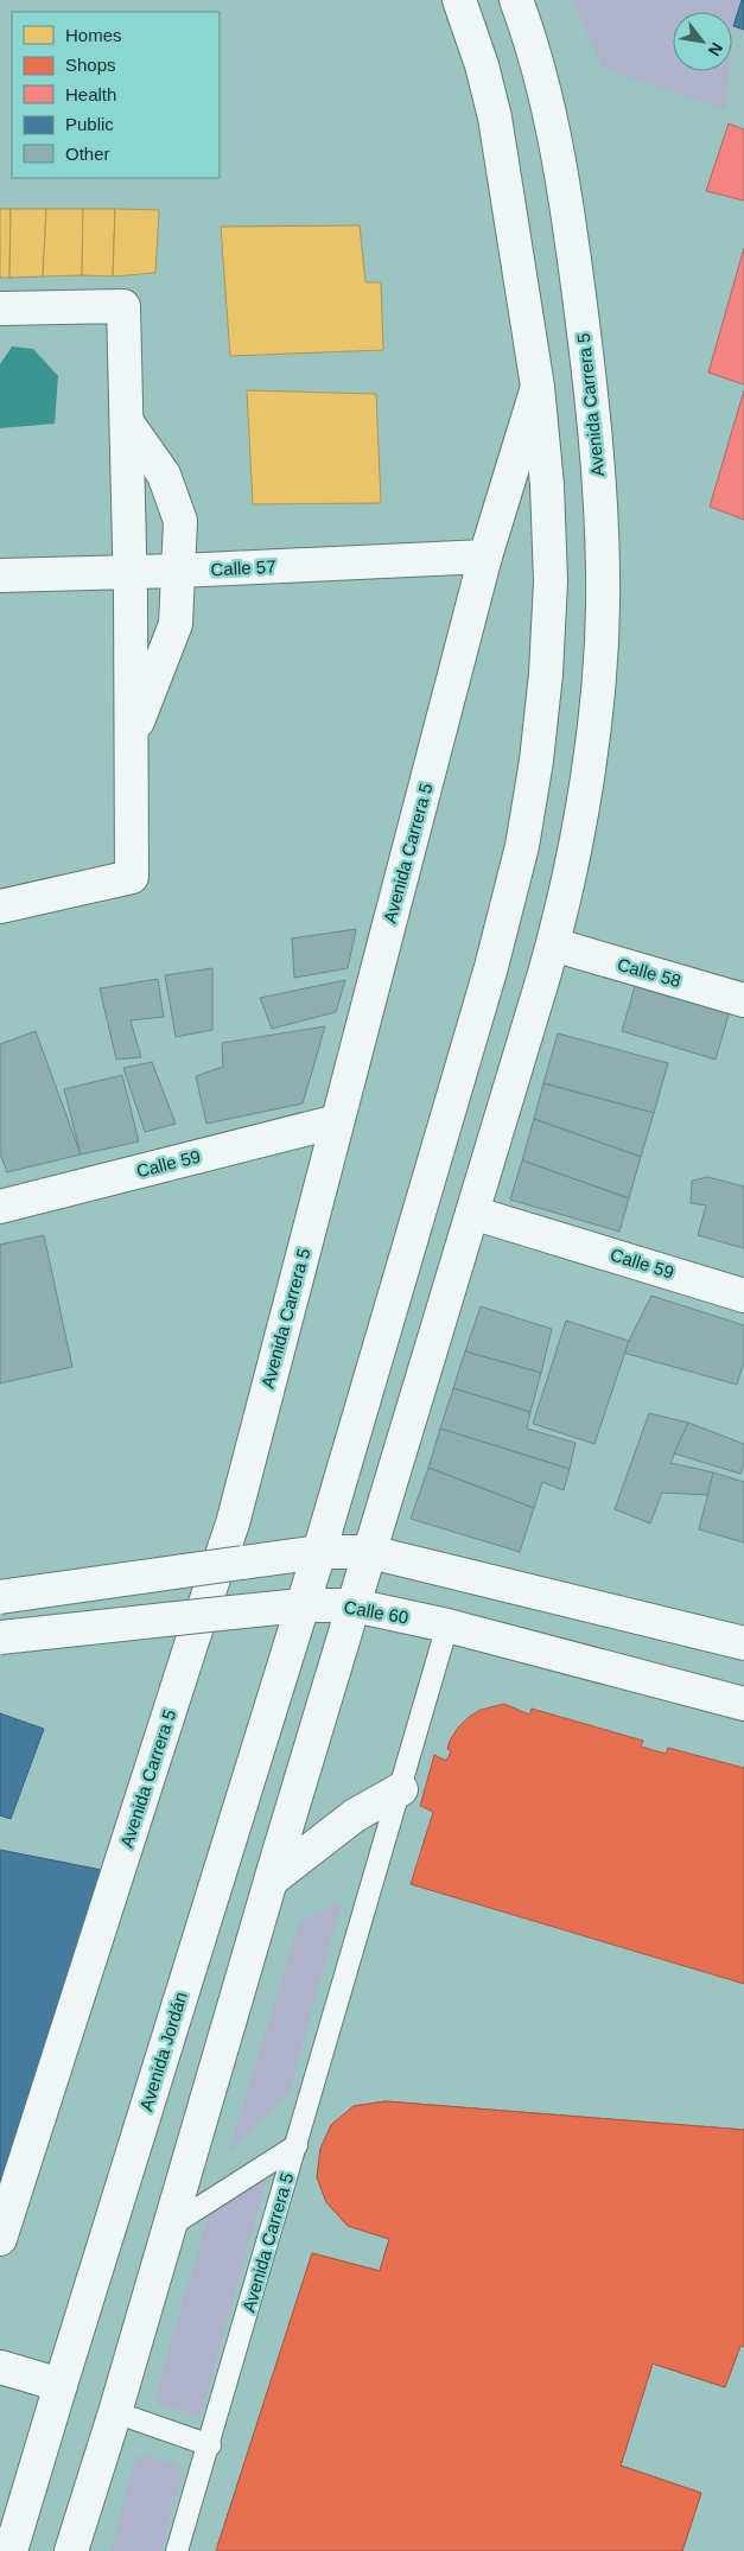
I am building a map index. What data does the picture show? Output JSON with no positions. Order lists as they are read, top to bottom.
{
  "streets": {
    "main road": [
      "Avenida Carrera 5",
      "Calle 57",
      "Calle 58",
      "Calle 59",
      "Calle 60",
      "Avenida Jordán"
    ]
  },
  "crossings": [
    ["Avenida Carrera 5", "Calle 57"],
    ["Avenida Carrera 5", "Calle 58"],
    ["Avenida Carrera 5", "Calle 59"],
    ["Avenida Carrera 5", "Calle 60"],
    ["Avenida Carrera 5", "Avenida Jordán"],
    ["Calle 60", "Avenida Jordán"]
  ],
  "legend": [
    "Homes",
    "Shops",
    "Health",
    "Public",
    "Other"
  ],
  "north": "bottom right"
}
